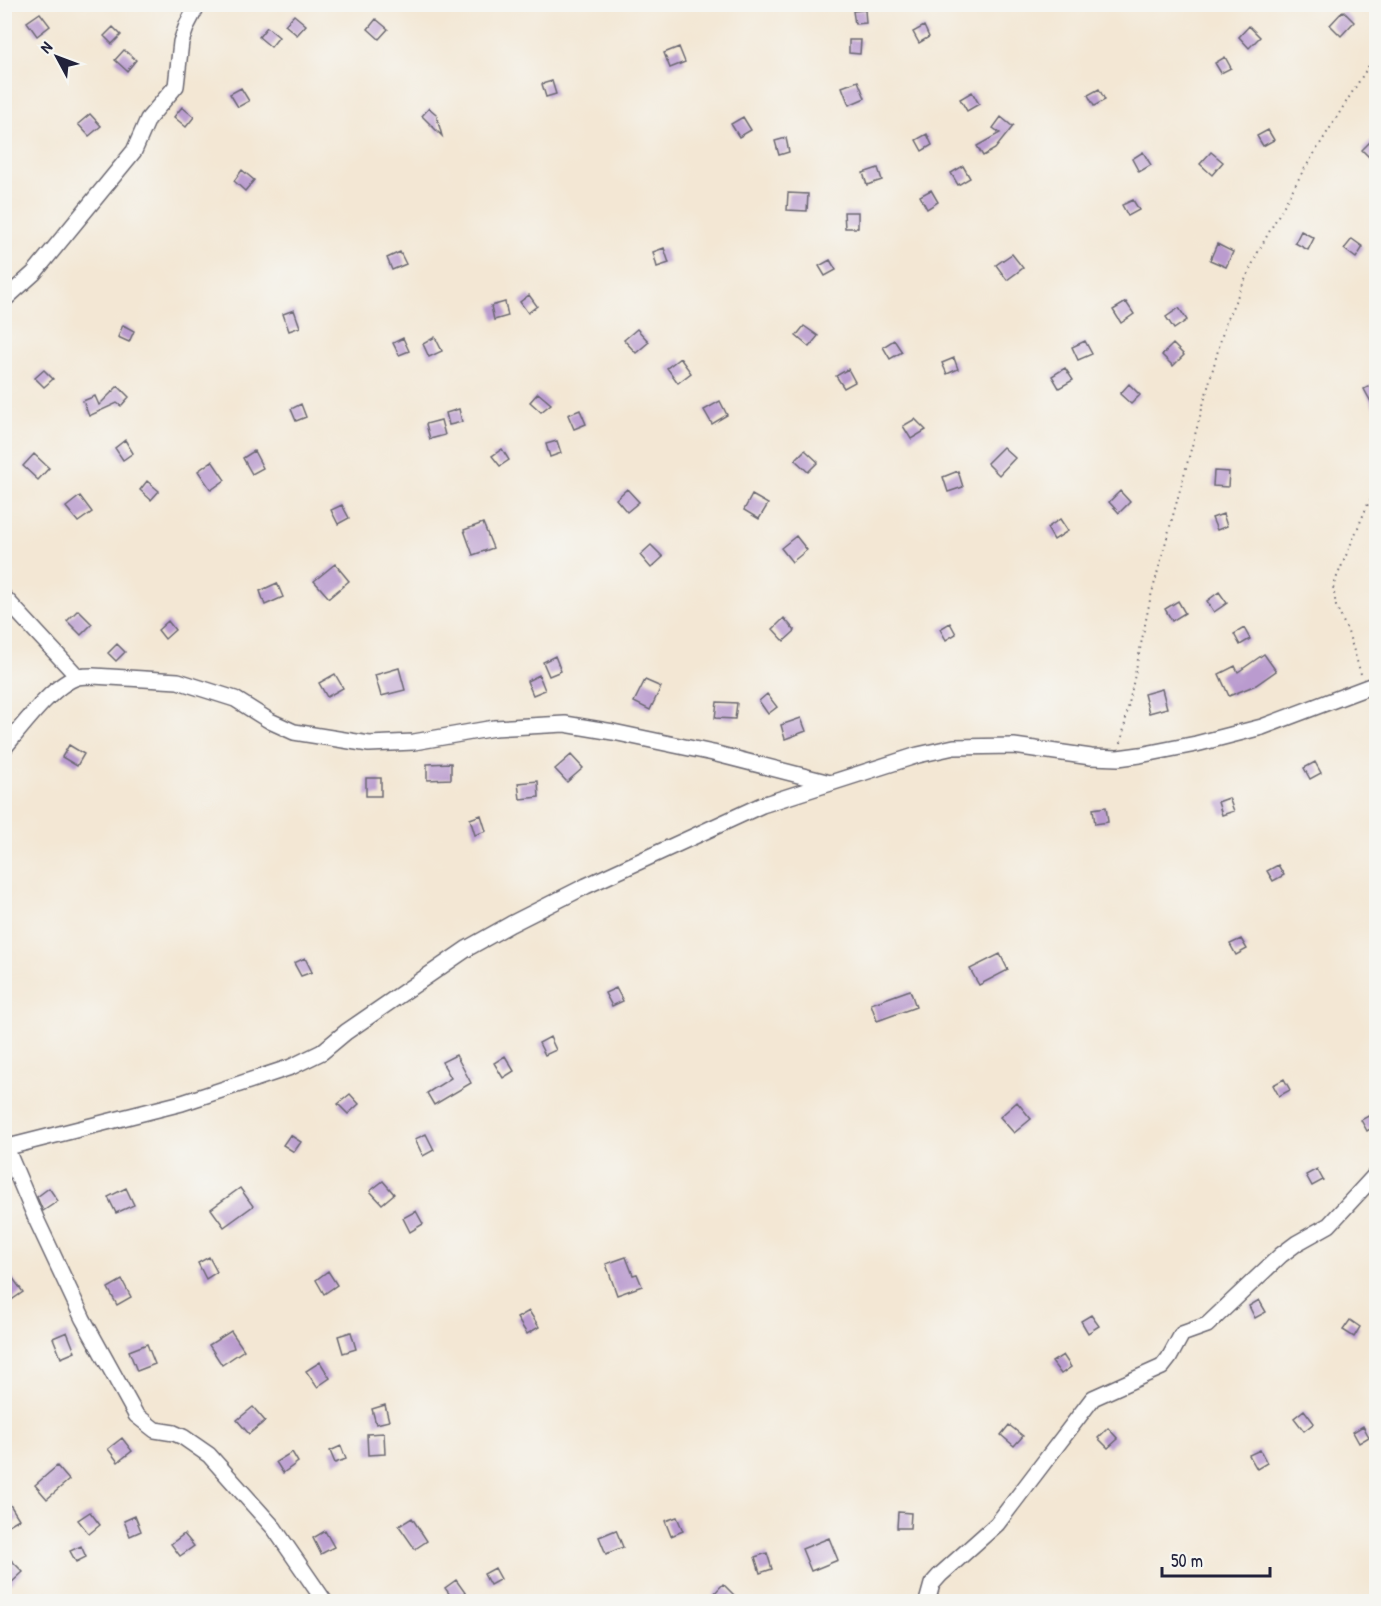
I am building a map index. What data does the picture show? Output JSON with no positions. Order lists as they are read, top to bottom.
{
  "scale_bar": "50 m",
  "north": "top left"
}
